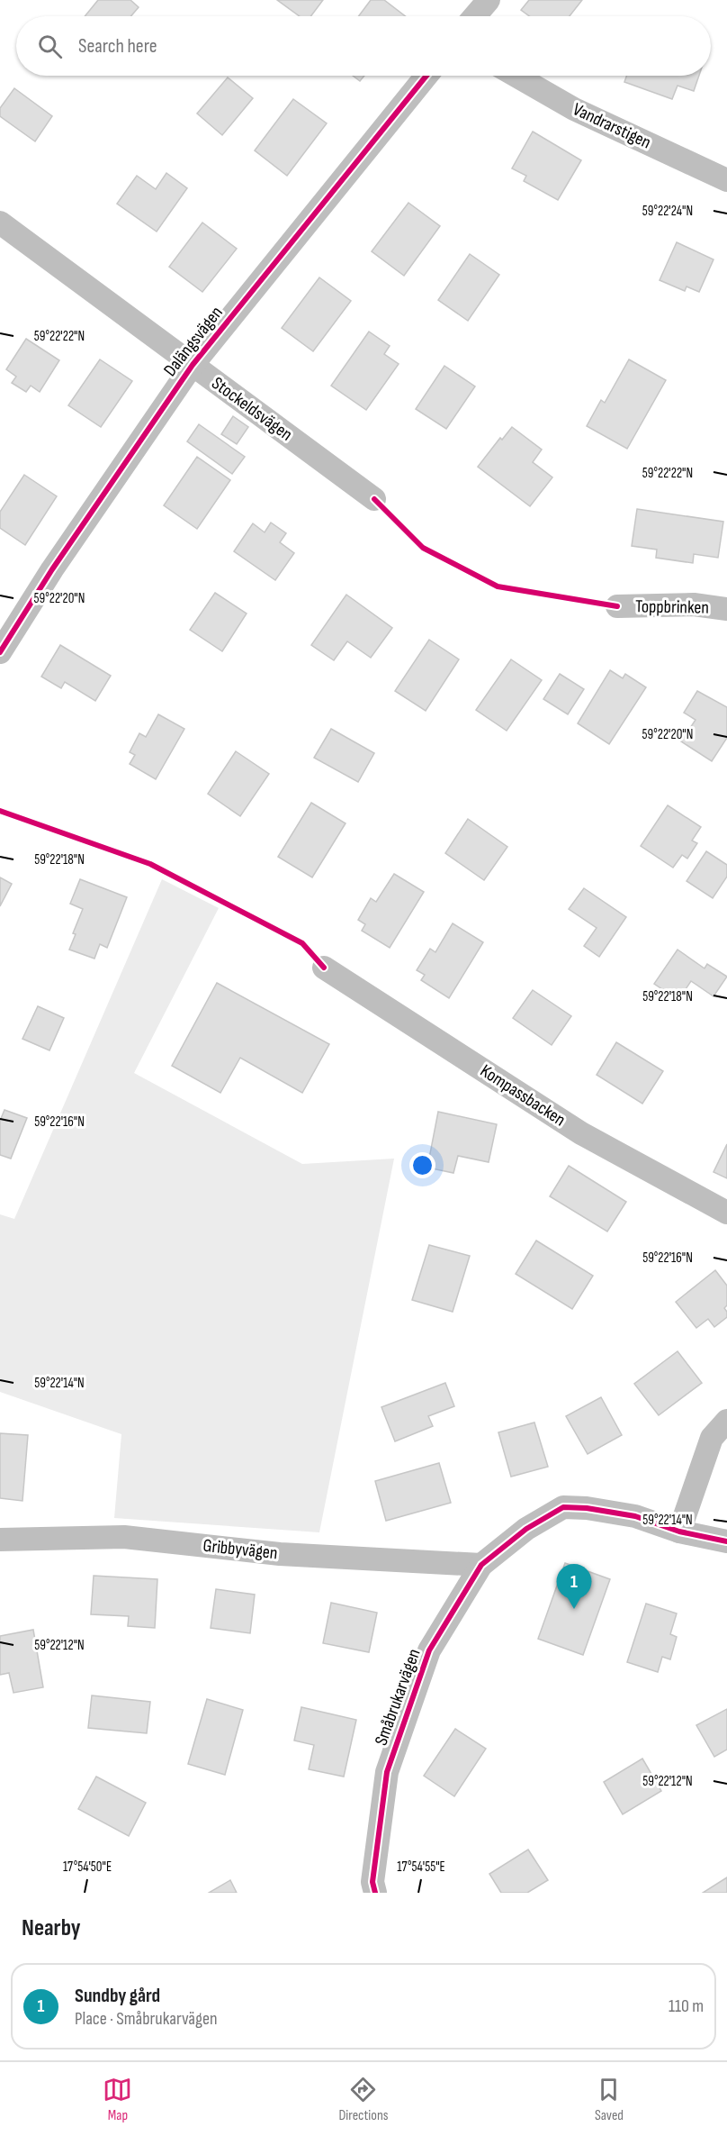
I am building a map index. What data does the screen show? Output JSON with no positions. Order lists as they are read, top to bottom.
{
  "streets": {
    "street": [
      "Vandrarstigen",
      "Dalängsvägen",
      "Stockeldsvägen",
      "Toppbrinken",
      "Kompassbacken",
      "Gribbyvägen",
      "Småbrukarvägen"
    ]
  },
  "crossings": [
    ["Dalängsvägen", "Stockeldsvägen"],
    ["Gribbyvägen", "Småbrukarvägen"]
  ],
  "page": {
    "search": "Search here",
    "pins": "1",
    "heading": "Nearby",
    "list": [
      {
        "mark": "1",
        "name": "Sundby gård",
        "note": "Place · Småbrukarvägen",
        "value": "110 m"
      }
    ],
    "nav": ["Map", "Directions", "Saved"]
  },
  "coordinates": [
    "59°22'24\"N",
    "59°22'22\"N",
    "59°22'20\"N",
    "59°22'18\"N",
    "59°22'16\"N",
    "59°22'14\"N",
    "59°22'12\"N",
    "17°54'50\"E",
    "17°54'55\"E"
  ]
}
